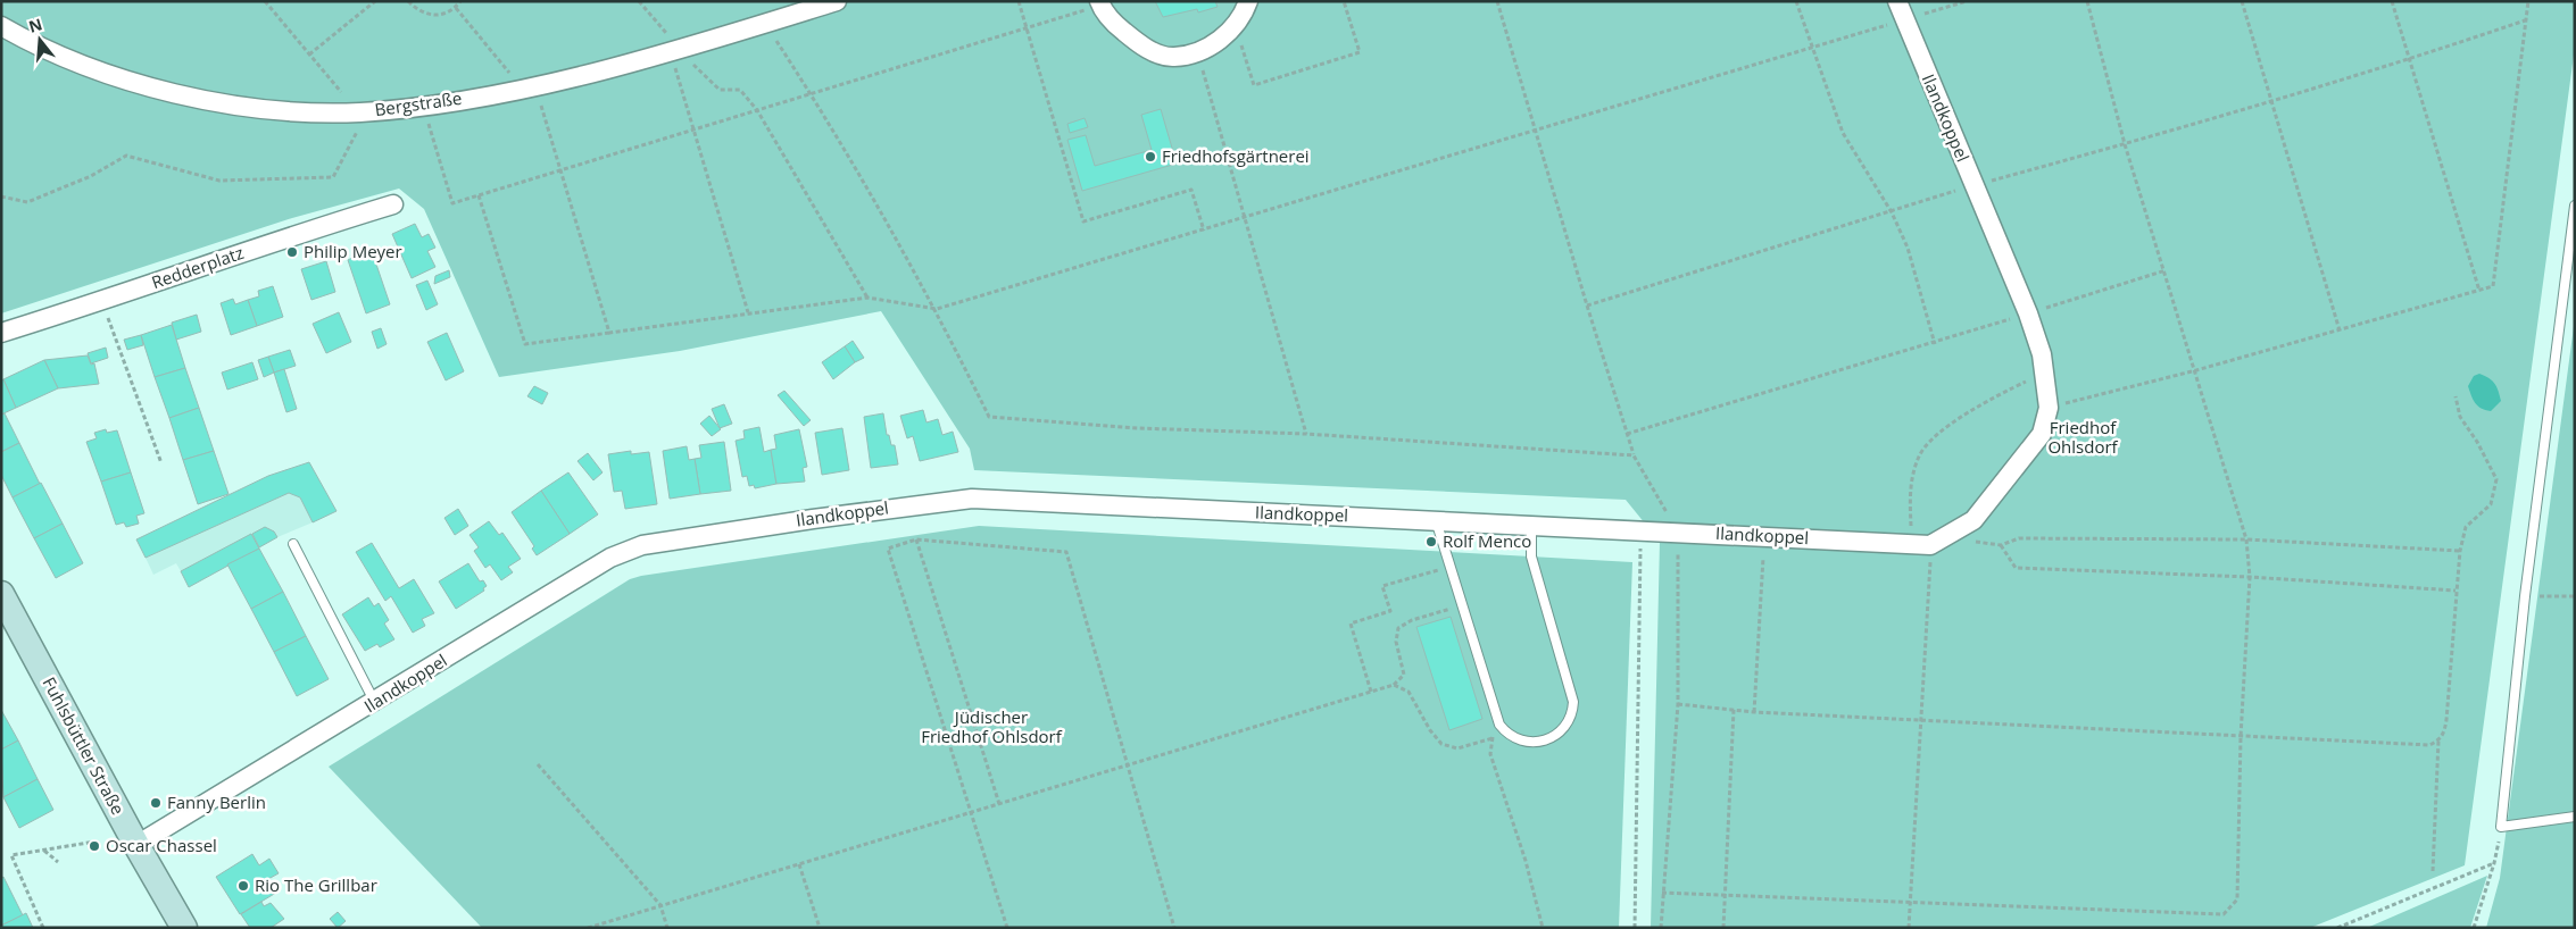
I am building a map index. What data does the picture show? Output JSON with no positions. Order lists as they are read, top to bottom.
{
  "streets": {
    "main road": ["Fuhlsbüttler Straße"],
    "street": ["Bergstraße", "Ilandkoppel", "Redderplatz"]
  },
  "crossings": [
    ["Ilandkoppel", "Fuhlsbüttler Straße"]
  ],
  "parks": ["Friedhof Ohlsdorf", "Jüdischer Friedhof Ohlsdorf"],
  "places": [
    "Friedhofsgärtnerei",
    "Philip Meyer",
    "Rolf Menco",
    "Fanny Berlin",
    "Oscar Chassel",
    "Rio The Grillbar"
  ],
  "north": "top"
}
